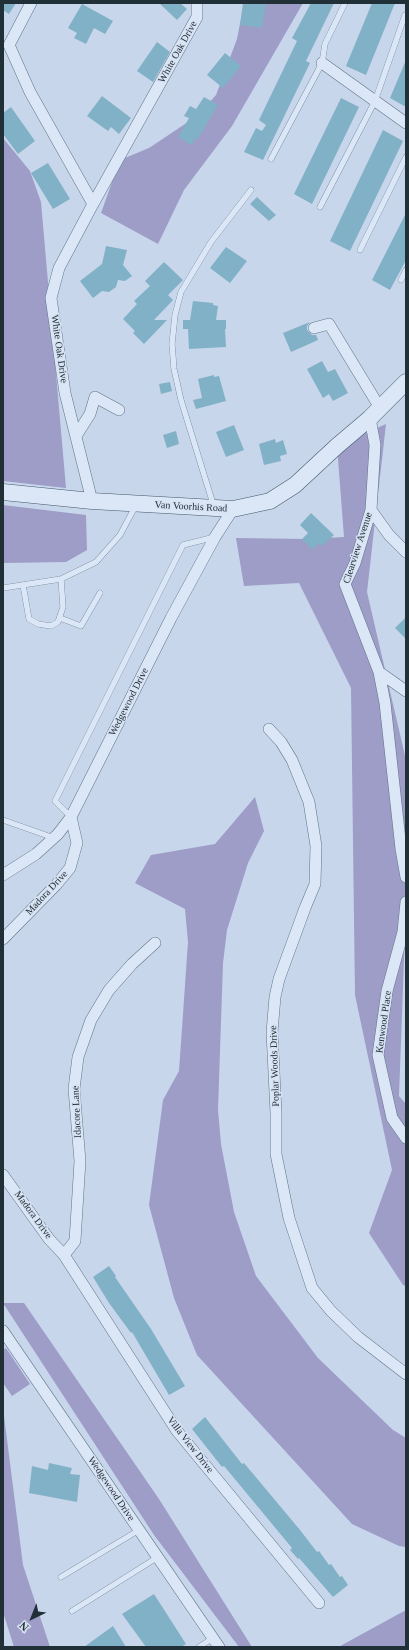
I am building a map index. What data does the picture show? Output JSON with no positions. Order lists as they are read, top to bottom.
{
  "streets": {
    "street": [
      "White Oak Drive",
      "Van Voorhis Road",
      "Clearview Avenue",
      "Wedgewood Drive",
      "Madora Drive",
      "Kenwood Place",
      "Poplar Woods Drive",
      "Idacore Lane",
      "Villa View Drive"
    ]
  },
  "crossings": [
    ["White Oak Drive", "Van Voorhis Road"],
    ["Van Voorhis Road", "Clearview Avenue"],
    ["Van Voorhis Road", "Wedgewood Drive"],
    ["Wedgewood Drive", "Madora Drive"],
    ["Madora Drive", "Idacore Lane"],
    ["Madora Drive", "Villa View Drive"],
    ["Idacore Lane", "Villa View Drive"]
  ],
  "north": "bottom left"
}
